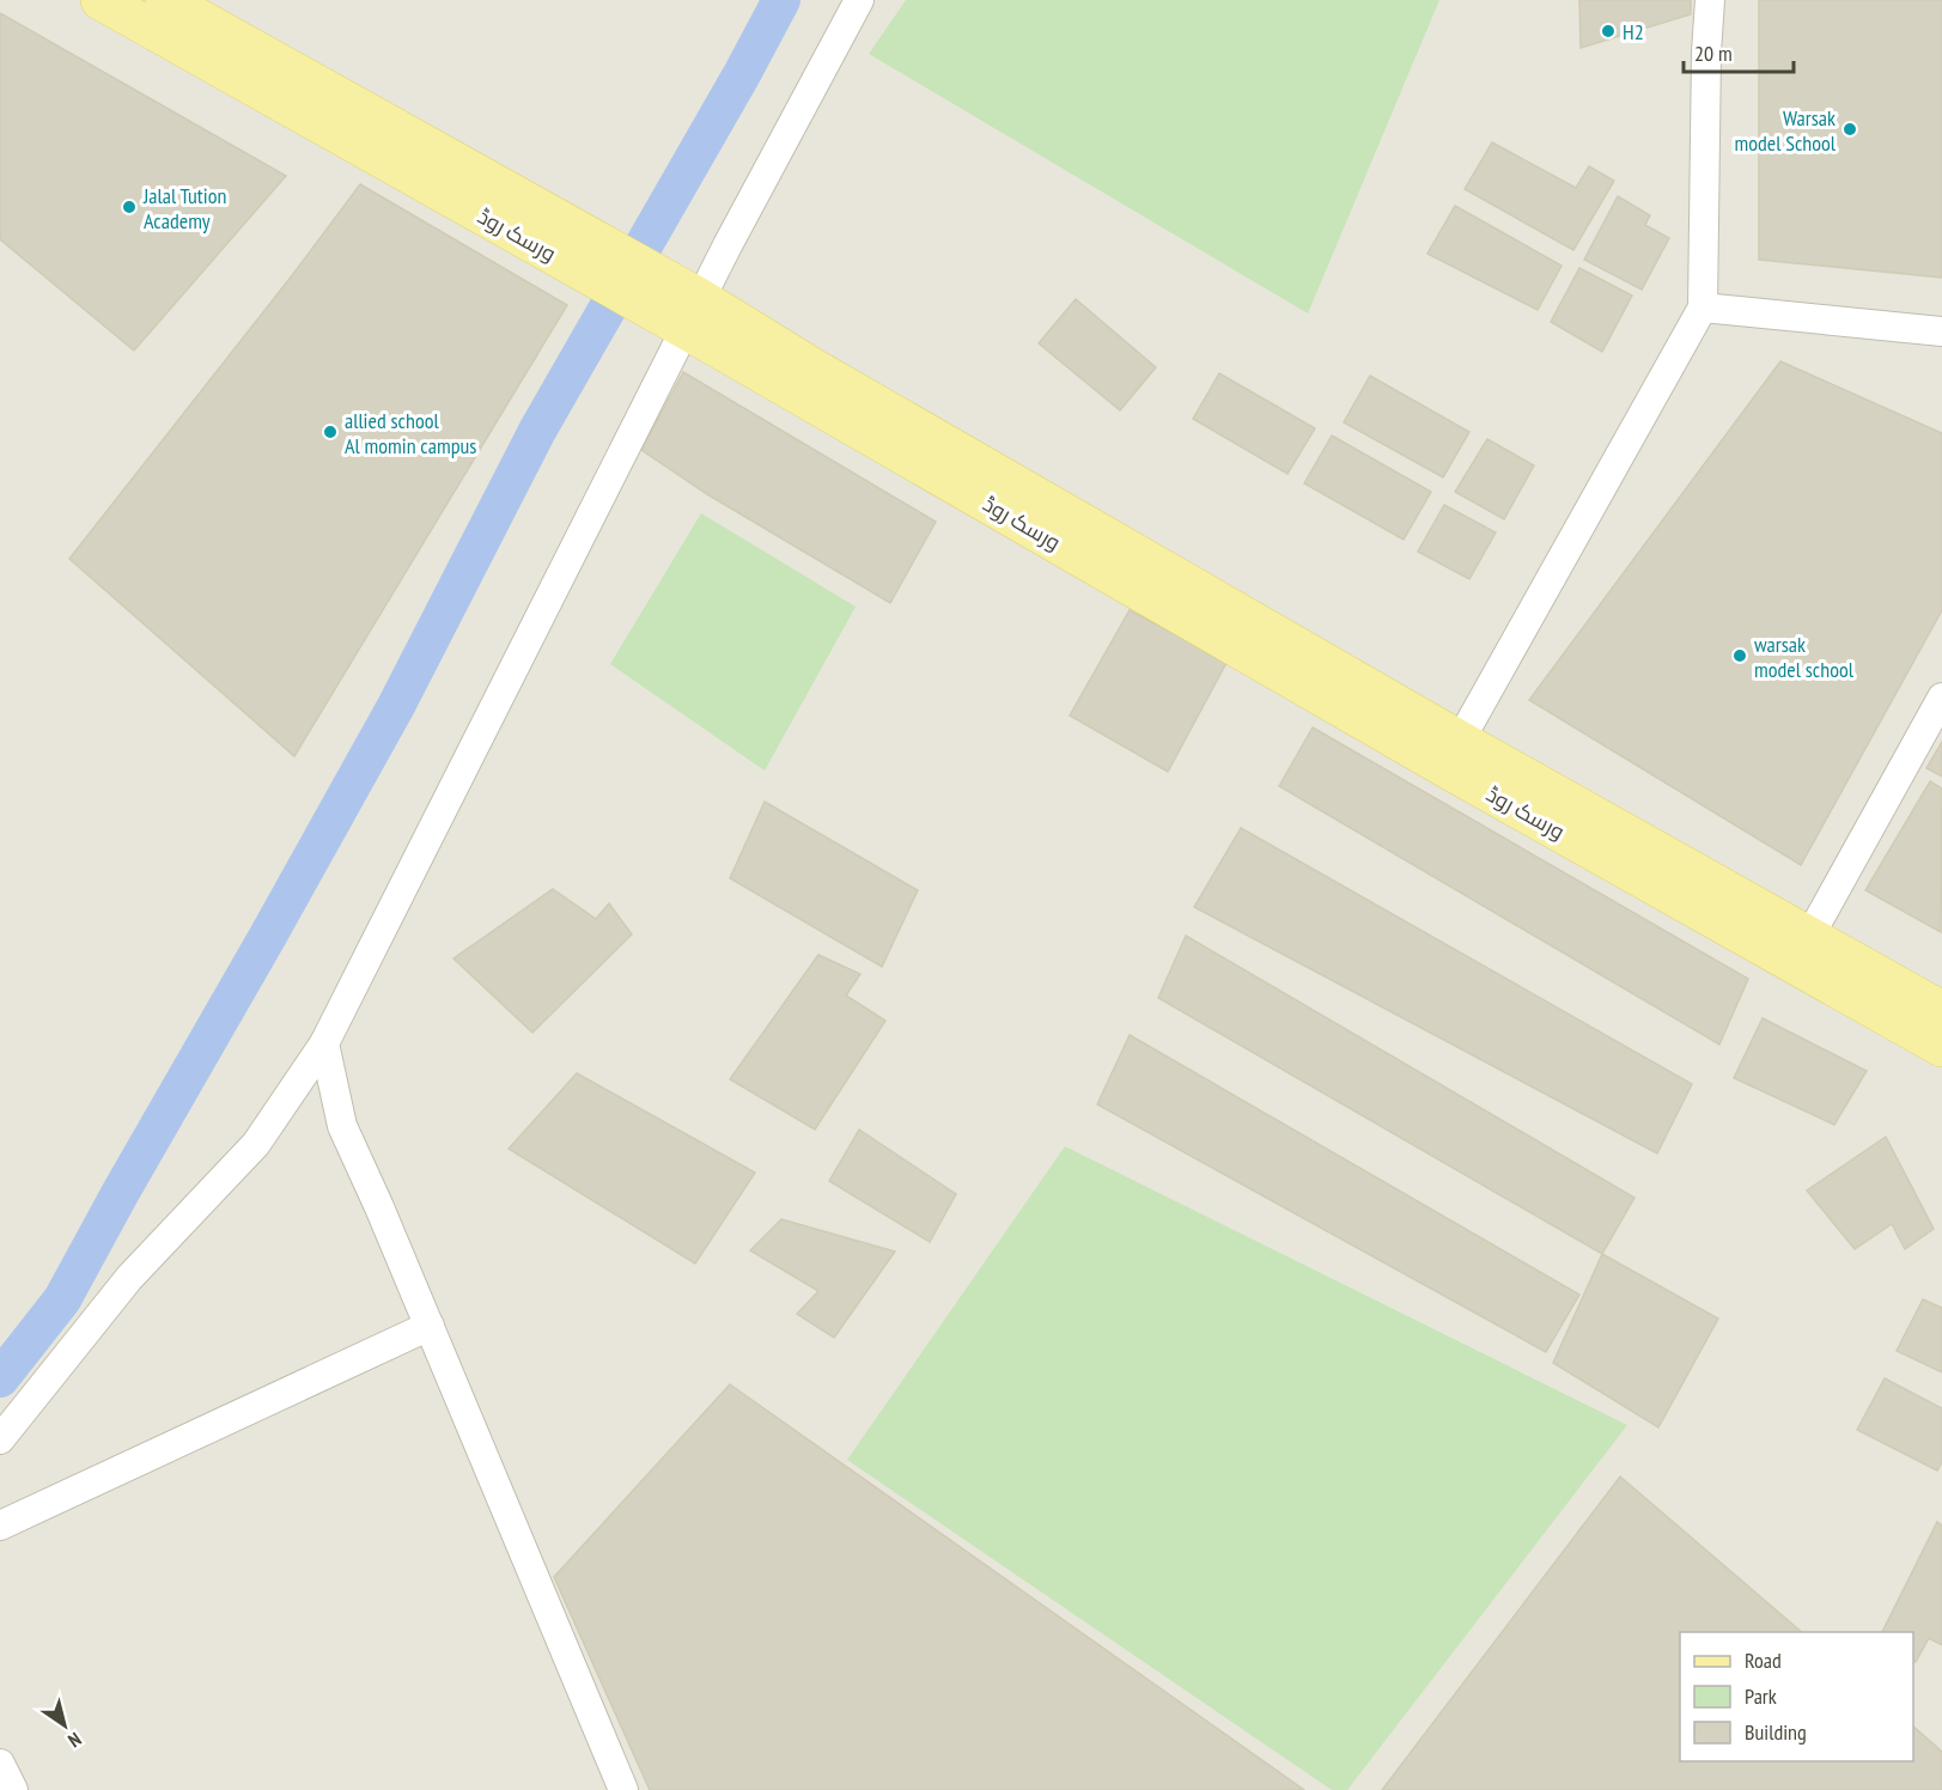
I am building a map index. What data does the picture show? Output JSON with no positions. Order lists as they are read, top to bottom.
{
  "streets": {
    "main road": ["ورسک روڈ"]
  },
  "places": [
    "H2",
    "Warsak model School",
    "Jalal Tution Academy",
    "allied school Al momin campus",
    "warsak model school"
  ],
  "legend": ["Road", "Park", "Building"],
  "scale_bar": "20 m",
  "north": "bottom right"
}
